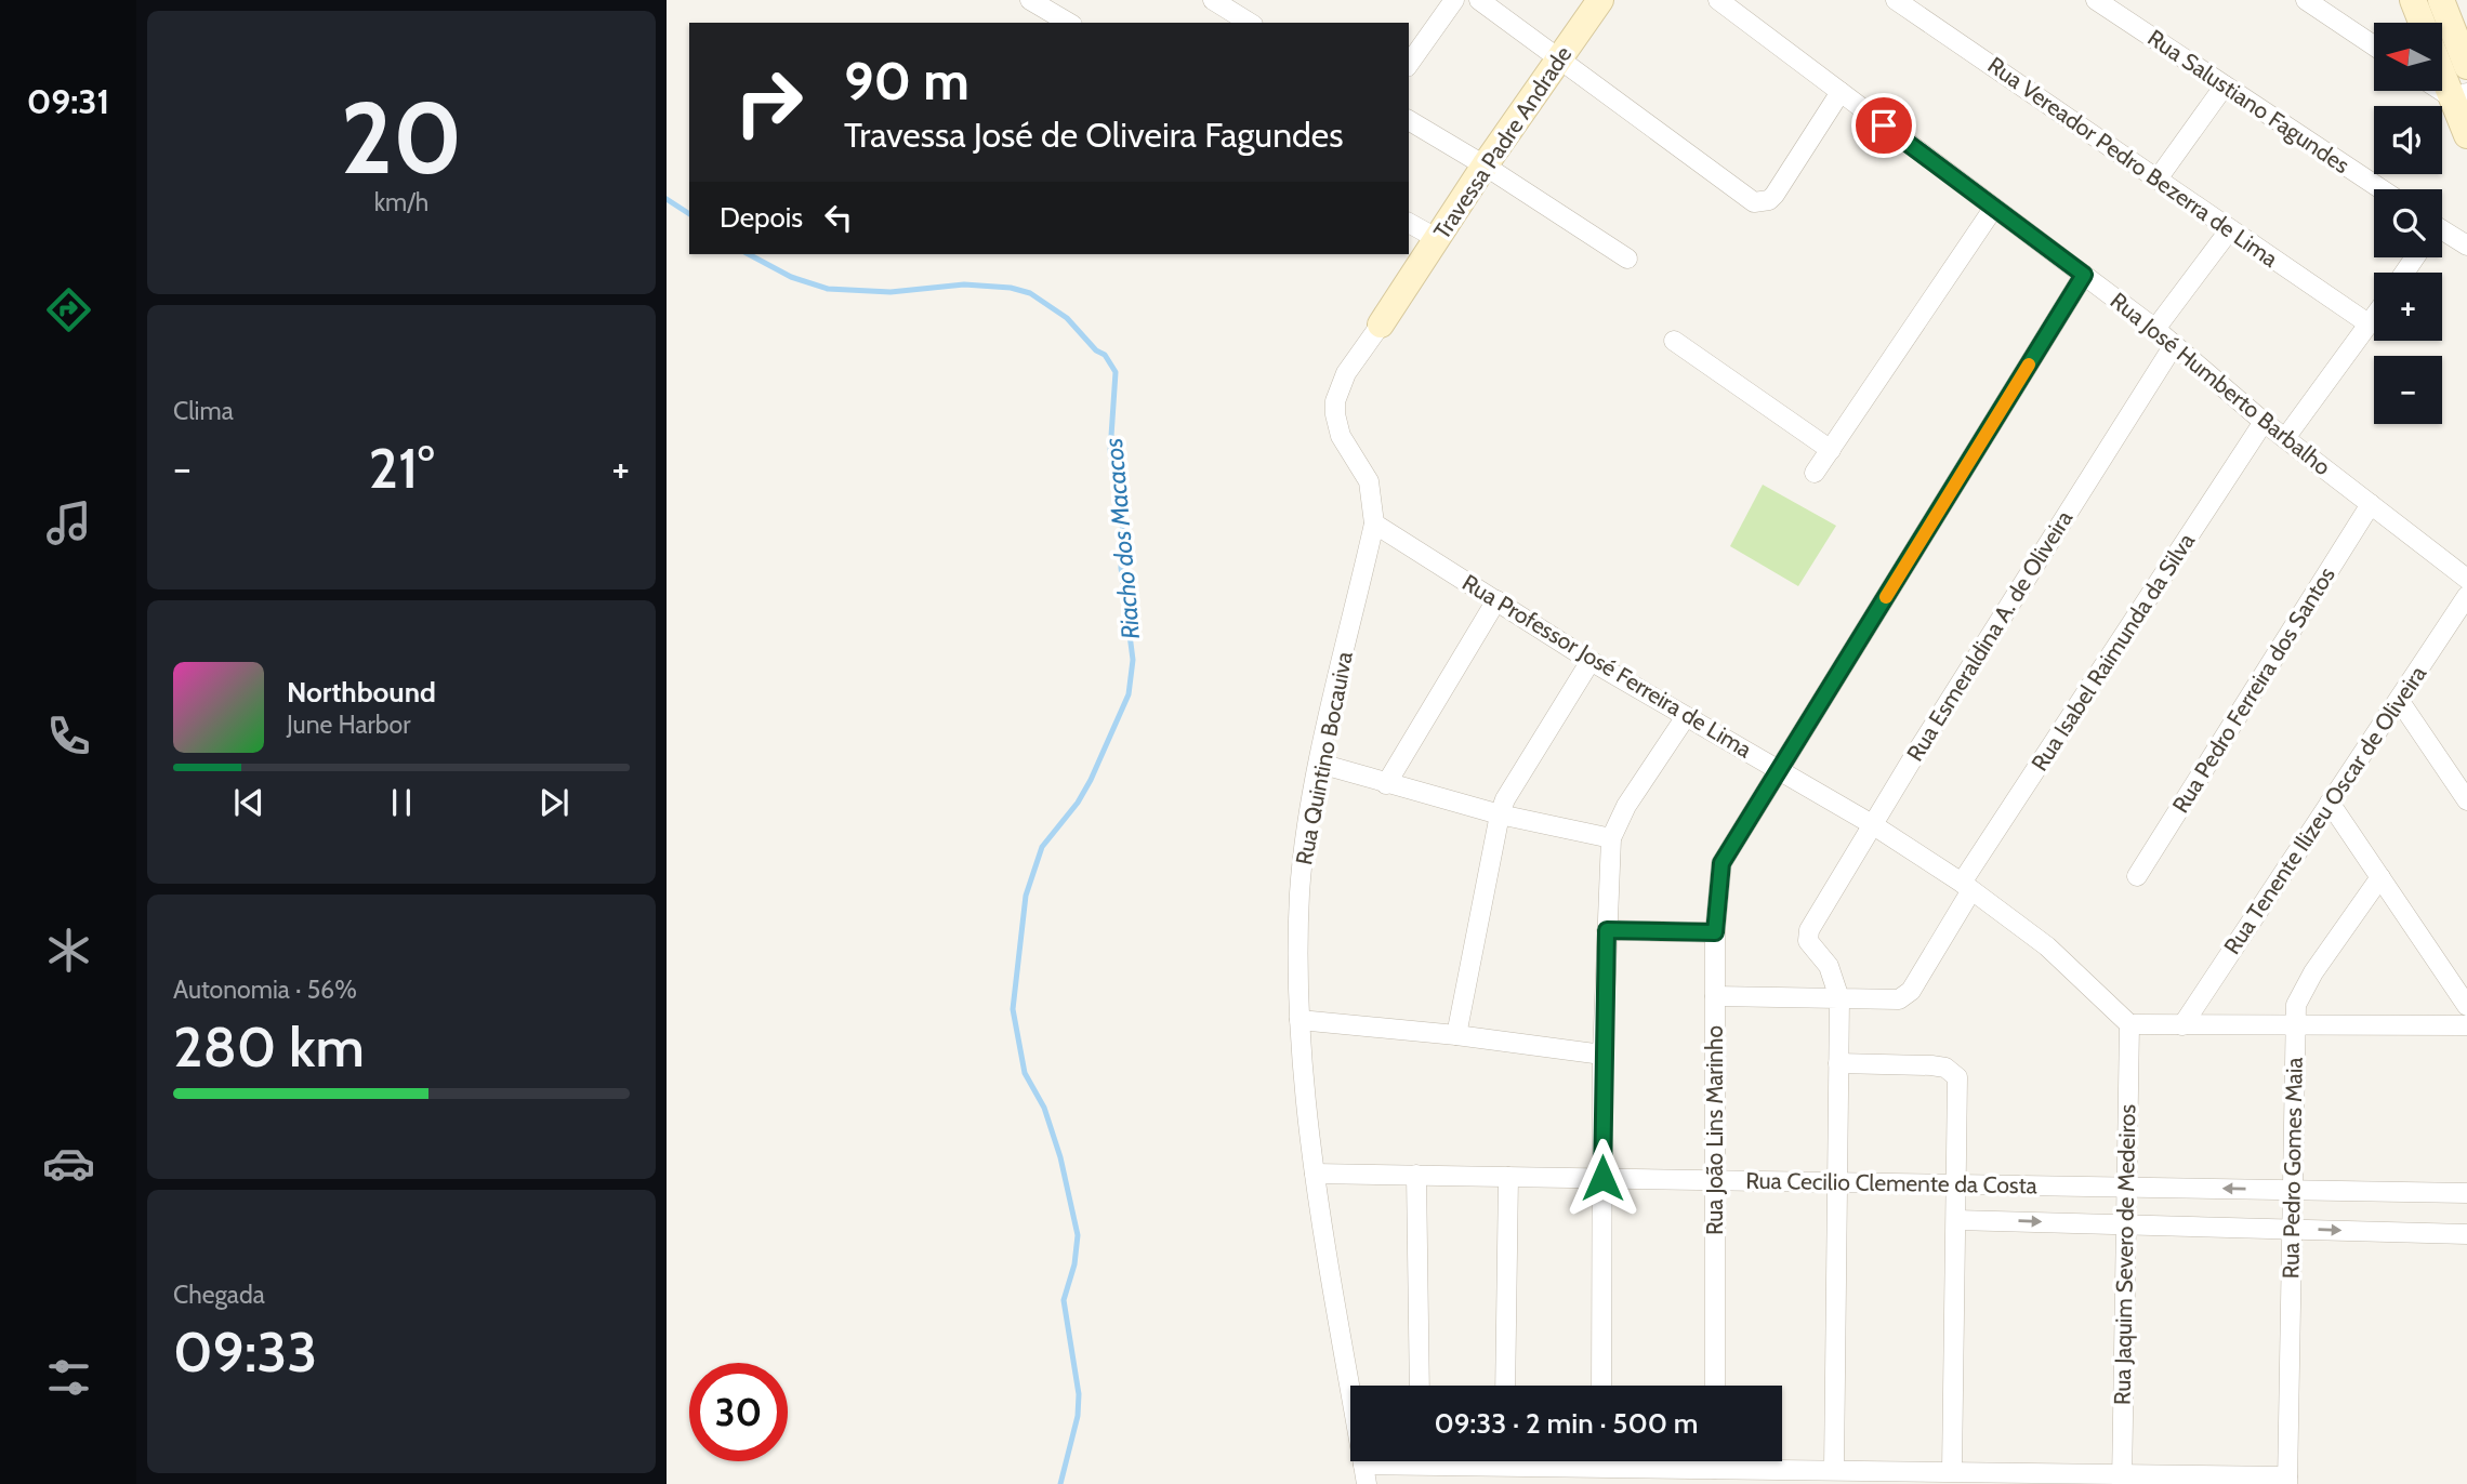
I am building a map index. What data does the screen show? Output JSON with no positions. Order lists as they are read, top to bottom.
{
  "streets": {
    "street": [
      "Rua Salustiano Fagundes",
      "Travessa Padre Andrade",
      "Rua Vereador Pedro Bezerra de Lima",
      "Rua José Humberto Barbalho",
      "Rua Esmeraldina A. de Oliveira",
      "Rua Isabel Raimunda da Silva",
      "Rua Professor José Ferreira de Lima",
      "Rua Pedro Ferreira dos Santos",
      "Rua Quintino Bocauiva",
      "Rua Tenente Ilizeu Oscar de Oliveira",
      "Rua João Lins Marinho",
      "Rua Pedro Gomes Maia",
      "Rua Cecilio Clemente da Costa",
      "Rua Jaquim Severo de Medeiros"
    ]
  },
  "crossings": [
    ["Travessa Padre Andrade", "Rua Quintino Bocauiva"],
    ["Rua José Humberto Barbalho", "Rua Esmeraldina A. de Oliveira"],
    ["Rua José Humberto Barbalho", "Rua Isabel Raimunda da Silva"],
    ["Rua José Humberto Barbalho", "Rua Pedro Ferreira dos Santos"],
    ["Rua Esmeraldina A. de Oliveira", "Rua Isabel Raimunda da Silva"],
    ["Rua Esmeraldina A. de Oliveira", "Rua Professor José Ferreira de Lima"],
    ["Rua Isabel Raimunda da Silva", "Rua Professor José Ferreira de Lima"],
    ["Rua Isabel Raimunda da Silva", "Rua João Lins Marinho"],
    ["Rua Professor José Ferreira de Lima", "Rua Quintino Bocauiva"],
    ["Rua Professor José Ferreira de Lima", "Rua João Lins Marinho"],
    ["Rua Professor José Ferreira de Lima", "Rua Jaquim Severo de Medeiros"],
    ["Rua Quintino Bocauiva", "Rua Cecilio Clemente da Costa"],
    ["Rua João Lins Marinho", "Rua Cecilio Clemente da Costa"],
    ["Rua Pedro Gomes Maia", "Rua Cecilio Clemente da Costa"],
    ["Rua Cecilio Clemente da Costa", "Rua Jaquim Severo de Medeiros"]
  ],
  "water": ["Riacho dos Macacos"],
  "north": "left",
  "page": {
    "tabs": "09:31",
    "tile": [
      ["20", "km/h"],
      "Clima",
      ["Autonomia · 56%", "280 km"],
      ["Chegada", "09:33"]
    ],
    "map_buttons": ["+", "−"],
    "turn": ["90 m", "Travessa José de Oliveira Fagundes"],
    "then": "Depois",
    "heat": ["−", "21°", "+"],
    "song": ["Northbound", "June Harbor"],
    "limit": "30",
    "trip": "09:33 · 2 min · 500 m"
  }
}
